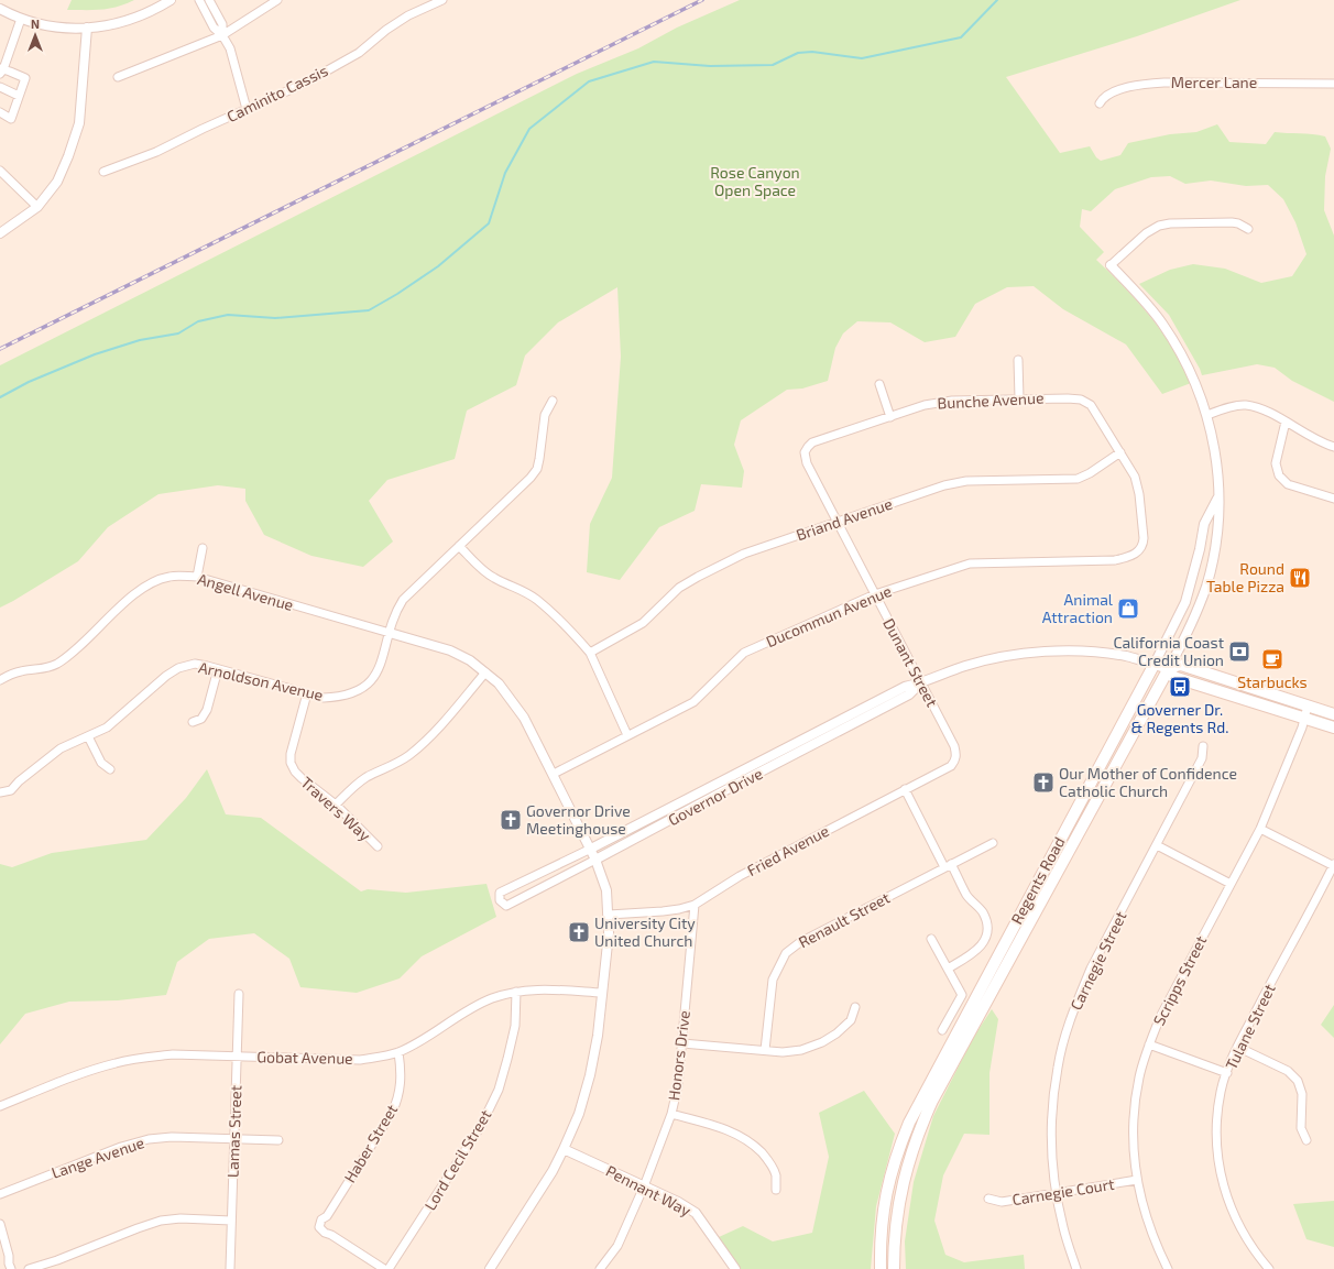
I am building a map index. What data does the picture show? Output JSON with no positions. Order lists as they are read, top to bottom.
{
  "streets": {
    "main road": ["Governor Drive", "Regents Road"],
    "street": [
      "Mercer Lane",
      "Caminito Cassis",
      "Bunche Avenue",
      "Briand Avenue",
      "Angell Avenue",
      "Ducommun Avenue",
      "Dunant Street",
      "Arnoldson Avenue",
      "Travers Way",
      "Fried Avenue",
      "Renault Street",
      "Carnegie Street",
      "Scripps Street",
      "Tulane Street",
      "Honors Drive",
      "Gobat Avenue",
      "Lamas Street",
      "Haber Street",
      "Lange Avenue",
      "Lord Cecil Street",
      "Pennant Way",
      "Carnegie Court"
    ]
  },
  "crossings": [
    ["Bunche Avenue", "Briand Avenue"],
    ["Bunche Avenue", "Ducommun Avenue"],
    ["Bunche Avenue", "Dunant Street"],
    ["Briand Avenue", "Ducommun Avenue"],
    ["Briand Avenue", "Dunant Street"],
    ["Angell Avenue", "Arnoldson Avenue"],
    ["Ducommun Avenue", "Dunant Street"],
    ["Dunant Street", "Governor Drive"],
    ["Dunant Street", "Fried Avenue"],
    ["Arnoldson Avenue", "Travers Way"],
    ["Governor Drive", "Regents Road"],
    ["Governor Drive", "Scripps Street"],
    ["Fried Avenue", "Honors Drive"],
    ["Carnegie Street", "Carnegie Court"],
    ["Scripps Street", "Carnegie Court"],
    ["Honors Drive", "Pennant Way"],
    ["Gobat Avenue", "Lamas Street"],
    ["Gobat Avenue", "Haber Street"],
    ["Gobat Avenue", "Lord Cecil Street"],
    ["Lamas Street", "Lange Avenue"]
  ],
  "parks": ["Rose Canyon Open Space"],
  "places": {
    "restaurant": ["Round Table Pizza"],
    "shop": ["Animal Attraction"],
    "bank": ["California Coast Credit Union"],
    "cafe": ["Starbucks"],
    "bus stop": ["Governer Dr. & Regents Rd."],
    "church": ["Our Mother of Confidence Catholic Church", "Governor Drive Meetinghouse", "University City United Church"]
  },
  "north": "top"
}
